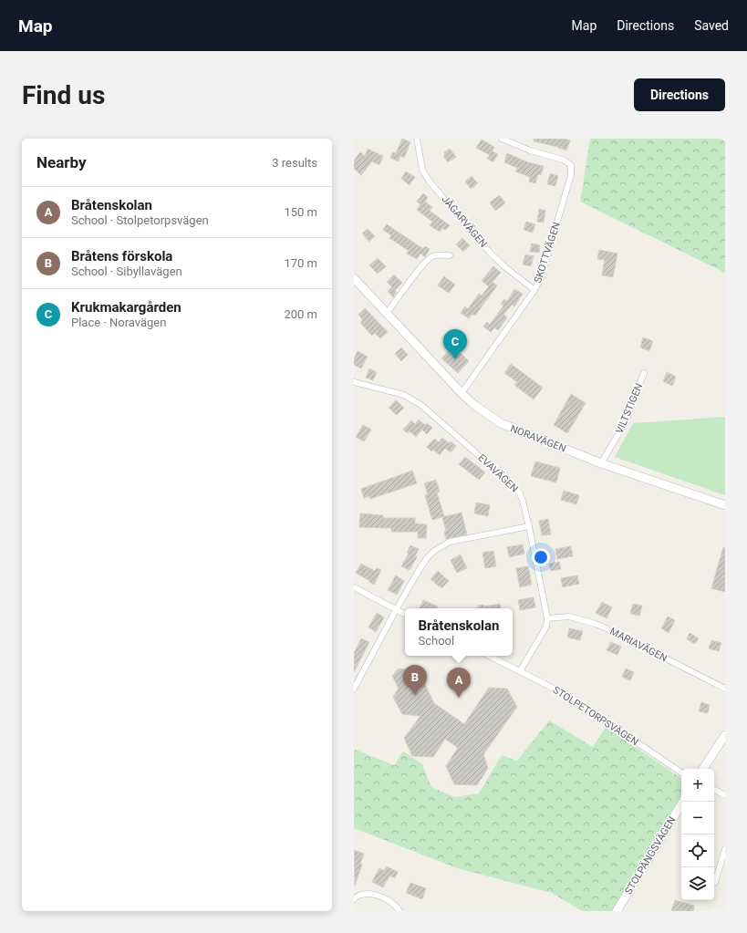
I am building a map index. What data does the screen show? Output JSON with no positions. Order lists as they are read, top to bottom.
{
  "streets": {
    "street": [
      "JÄGARVÄGEN",
      "SKOTTVÄGEN",
      "VILTSTIGEN",
      "NORAVÄGEN",
      "EVAVÄGEN",
      "MARIAVÄGEN",
      "STOLPETORPSVÄGEN",
      "STOLPÄNGSVÄGEN"
    ]
  },
  "crossings": [
    ["JÄGARVÄGEN", "SKOTTVÄGEN"],
    ["SKOTTVÄGEN", "NORAVÄGEN"],
    ["VILTSTIGEN", "NORAVÄGEN"],
    ["EVAVÄGEN", "MARIAVÄGEN"]
  ],
  "page": {
    "header": "Map",
    "nav": ["Map", "Directions", "Saved"],
    "buttons": "Directions",
    "title": "Find us",
    "heading": ["Nearby", "3 results"],
    "list": [
      {
        "mark": "A",
        "name": "Bråtenskolan",
        "note": "School · Stolpetorpsvägen",
        "value": "150 m"
      },
      {
        "mark": "B",
        "name": "Bråtens förskola",
        "note": "School · Sibyllavägen",
        "value": "170 m"
      },
      {
        "mark": "C",
        "name": "Krukmakargården",
        "note": "Place · Noravägen",
        "value": "200 m"
      }
    ],
    "pins": ["C", "B", "A"],
    "popup": ["Bråtenskolan", "School"],
    "map_buttons": ["+", "−"]
  }
}
